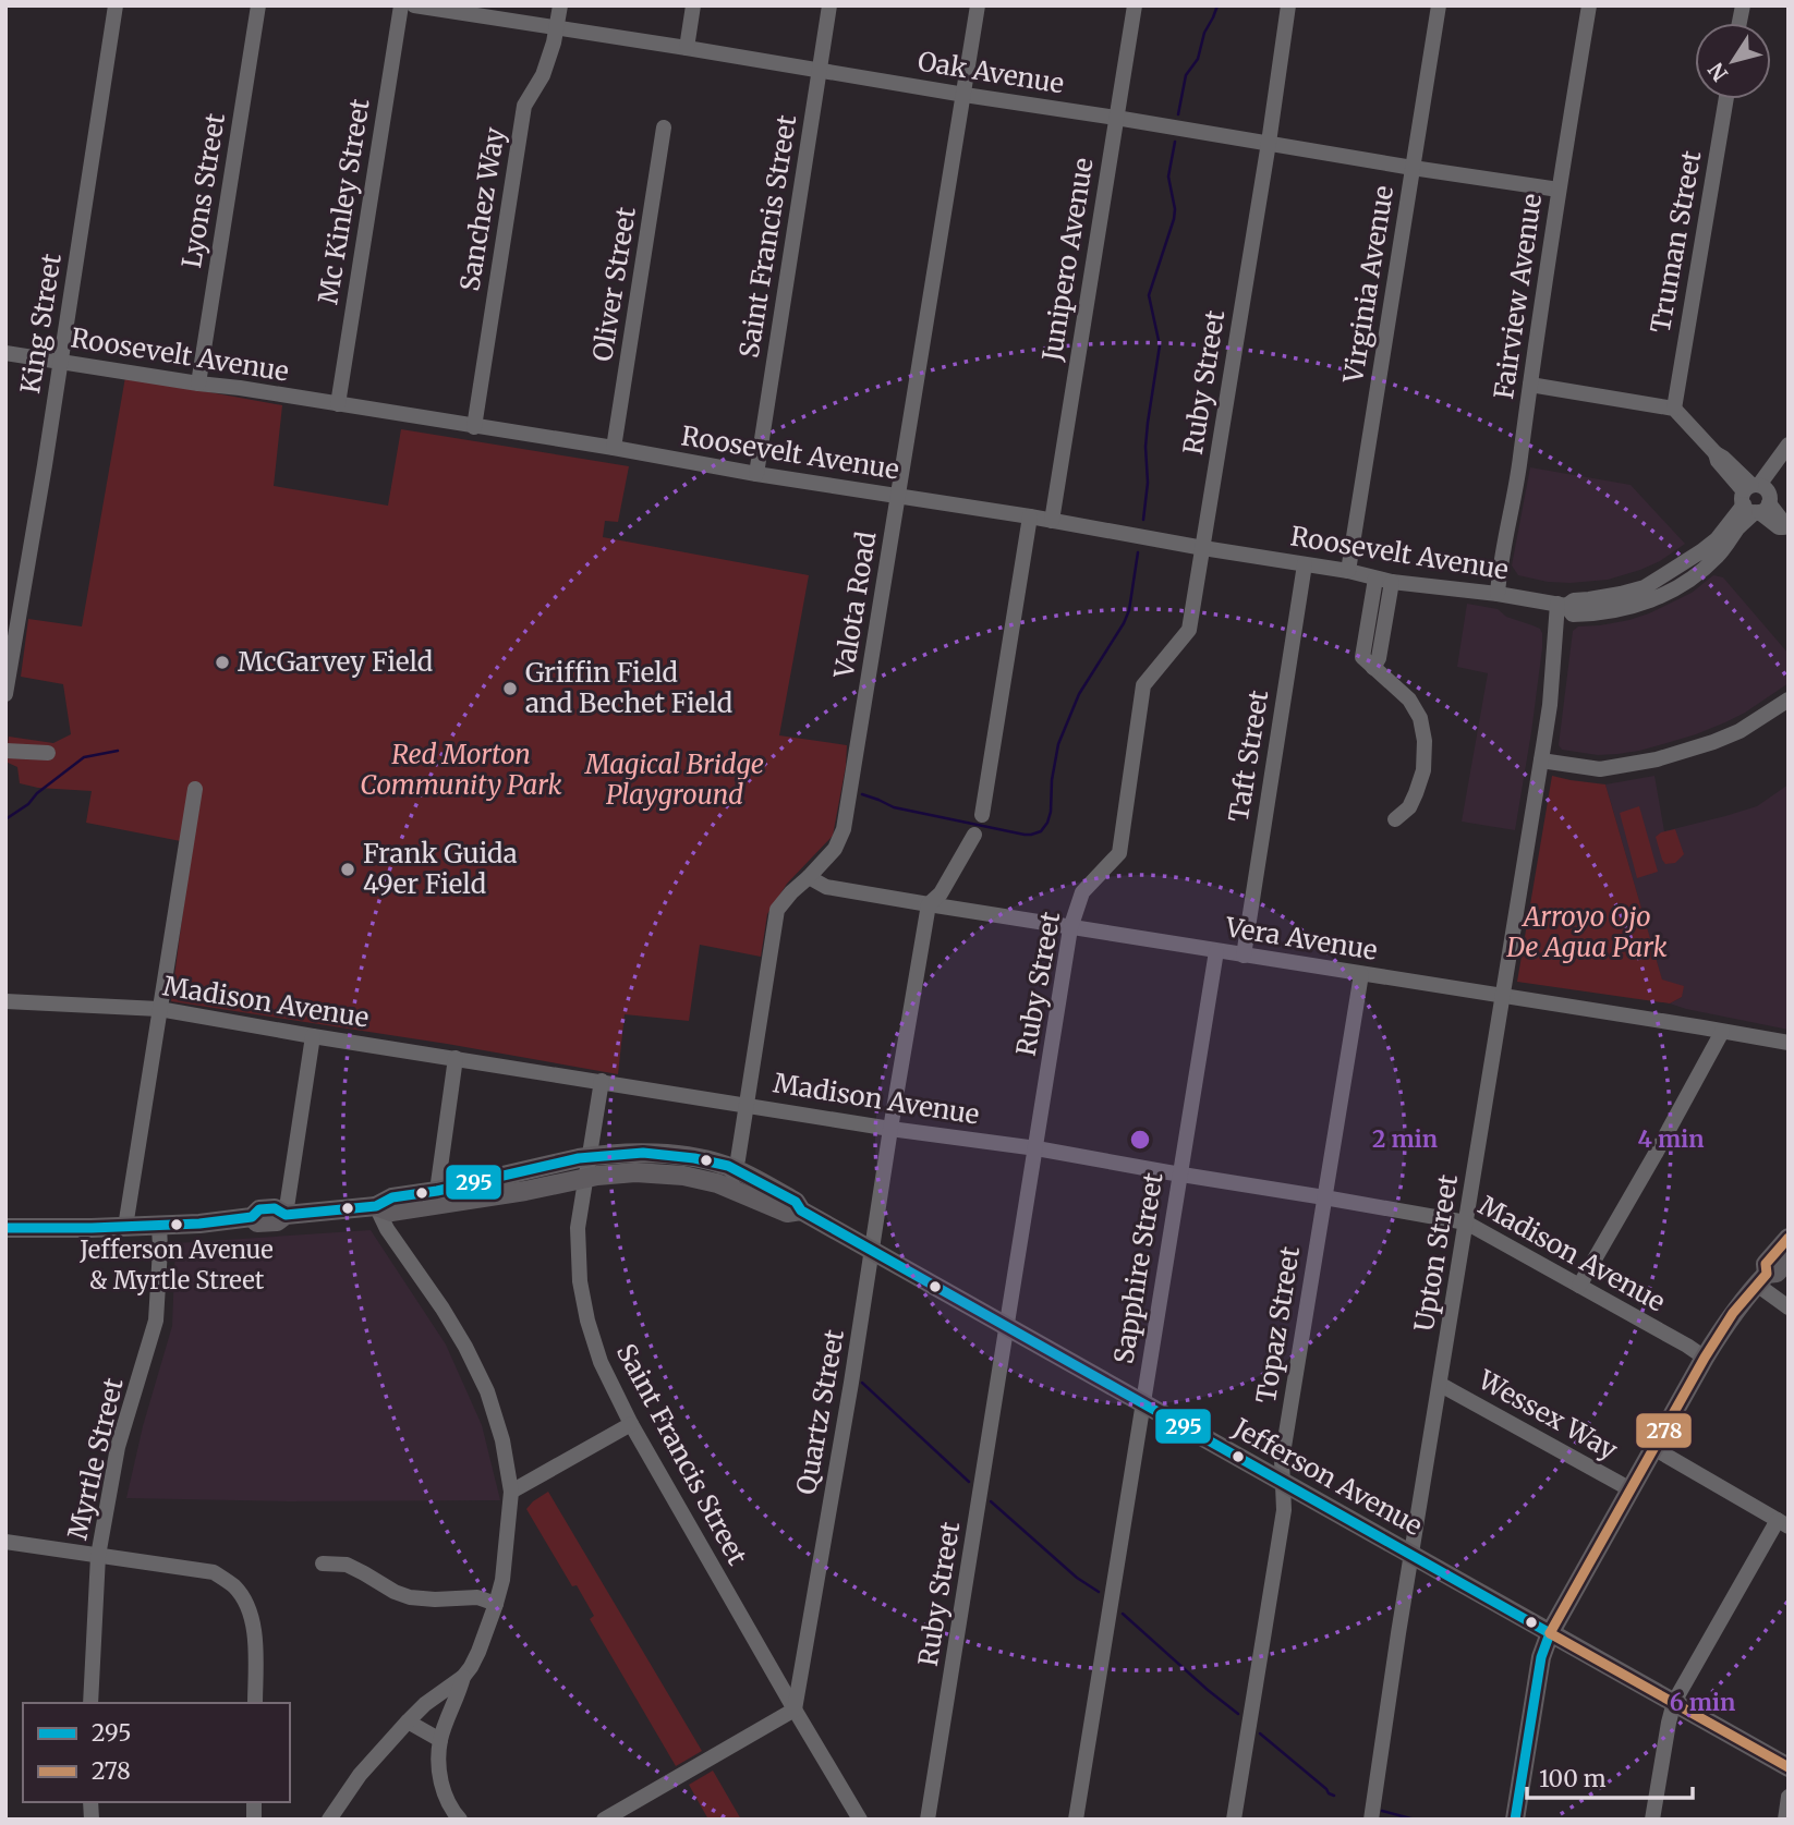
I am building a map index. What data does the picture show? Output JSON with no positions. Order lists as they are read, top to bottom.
{
  "streets": {
    "main road": ["Jefferson Avenue"],
    "street": [
      "Oak Avenue",
      "Lyons Street",
      "Mc Kinley Street",
      "Sanchez Way",
      "Saint Francis Street",
      "Truman Street",
      "Junipero Avenue",
      "Oliver Street",
      "Virginia Avenue",
      "Fairview Avenue",
      "King Street",
      "Roosevelt Avenue",
      "Ruby Street",
      "Valota Road",
      "Taft Street",
      "Vera Avenue",
      "Madison Avenue",
      "Upton Street",
      "Sapphire Street",
      "Topaz Street",
      "Quartz Street",
      "Wessex Way",
      "Myrtle Street"
    ]
  },
  "crossings": [
    ["Oak Avenue", "Sanchez Way"],
    ["Oak Avenue", "Saint Francis Street"],
    ["Oak Avenue", "Junipero Avenue"],
    ["Oak Avenue", "Virginia Avenue"],
    ["Oak Avenue", "Fairview Avenue"],
    ["Oak Avenue", "Ruby Street"],
    ["Oak Avenue", "Valota Road"],
    ["Lyons Street", "Roosevelt Avenue"],
    ["Mc Kinley Street", "Roosevelt Avenue"],
    ["Sanchez Way", "Roosevelt Avenue"],
    ["Saint Francis Street", "Roosevelt Avenue"],
    ["Saint Francis Street", "Madison Avenue"],
    ["Saint Francis Street", "Quartz Street"],
    ["Saint Francis Street", "Jefferson Avenue"],
    ["Junipero Avenue", "Roosevelt Avenue"],
    ["Oliver Street", "Roosevelt Avenue"],
    ["Virginia Avenue", "Roosevelt Avenue"],
    ["Fairview Avenue", "Roosevelt Avenue"],
    ["King Street", "Roosevelt Avenue"],
    ["Roosevelt Avenue", "Ruby Street"],
    ["Roosevelt Avenue", "Valota Road"],
    ["Roosevelt Avenue", "Taft Street"],
    ["Roosevelt Avenue", "Upton Street"],
    ["Ruby Street", "Vera Avenue"],
    ["Ruby Street", "Madison Avenue"],
    ["Ruby Street", "Jefferson Avenue"],
    ["Valota Road", "Vera Avenue"],
    ["Valota Road", "Madison Avenue"],
    ["Valota Road", "Jefferson Avenue"],
    ["Taft Street", "Vera Avenue"],
    ["Vera Avenue", "Upton Street"],
    ["Vera Avenue", "Sapphire Street"],
    ["Vera Avenue", "Topaz Street"],
    ["Vera Avenue", "Quartz Street"],
    ["Madison Avenue", "Upton Street"],
    ["Madison Avenue", "Sapphire Street"],
    ["Madison Avenue", "Topaz Street"],
    ["Madison Avenue", "Quartz Street"],
    ["Upton Street", "Wessex Way"],
    ["Upton Street", "Jefferson Avenue"],
    ["Sapphire Street", "Jefferson Avenue"],
    ["Topaz Street", "Jefferson Avenue"],
    ["Quartz Street", "Jefferson Avenue"],
    ["Myrtle Street", "Jefferson Avenue"]
  ],
  "parks": ["Red Morton Community Park", "Magical Bridge Playground", "Arroyo Ojo De Agua Park"],
  "places": [
    "McGarvey Field",
    "Griffin Field and Bechet Field",
    "Frank Guida 49er Field",
    "Jefferson Avenue & Myrtle Street"
  ],
  "lines": ["transit line 295", "transit line 278"],
  "legend": ["295", "278"],
  "scale_bar": "100 m",
  "north": "bottom left",
  "rings": ["2 min", "4 min", "6 min"]
}
